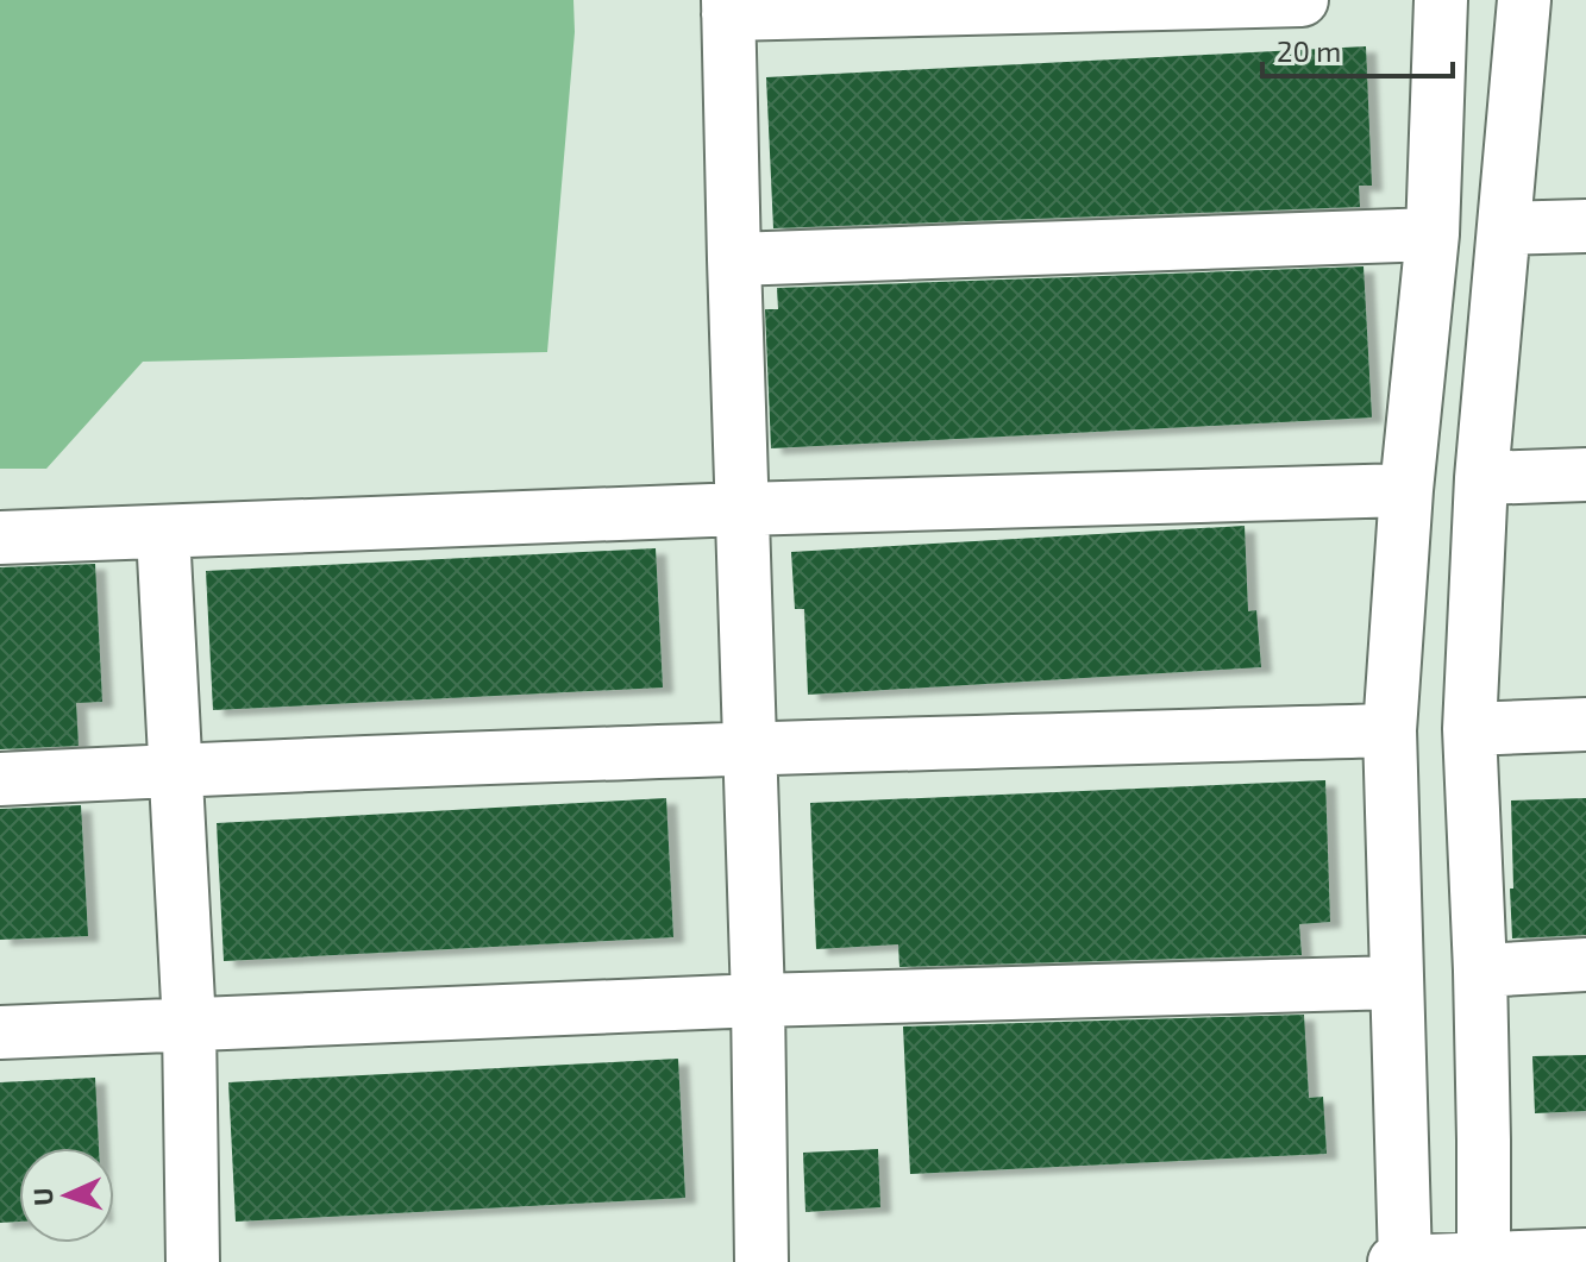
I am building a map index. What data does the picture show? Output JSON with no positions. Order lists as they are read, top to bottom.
{
  "scale_bar": "20 m",
  "north": "left"
}
